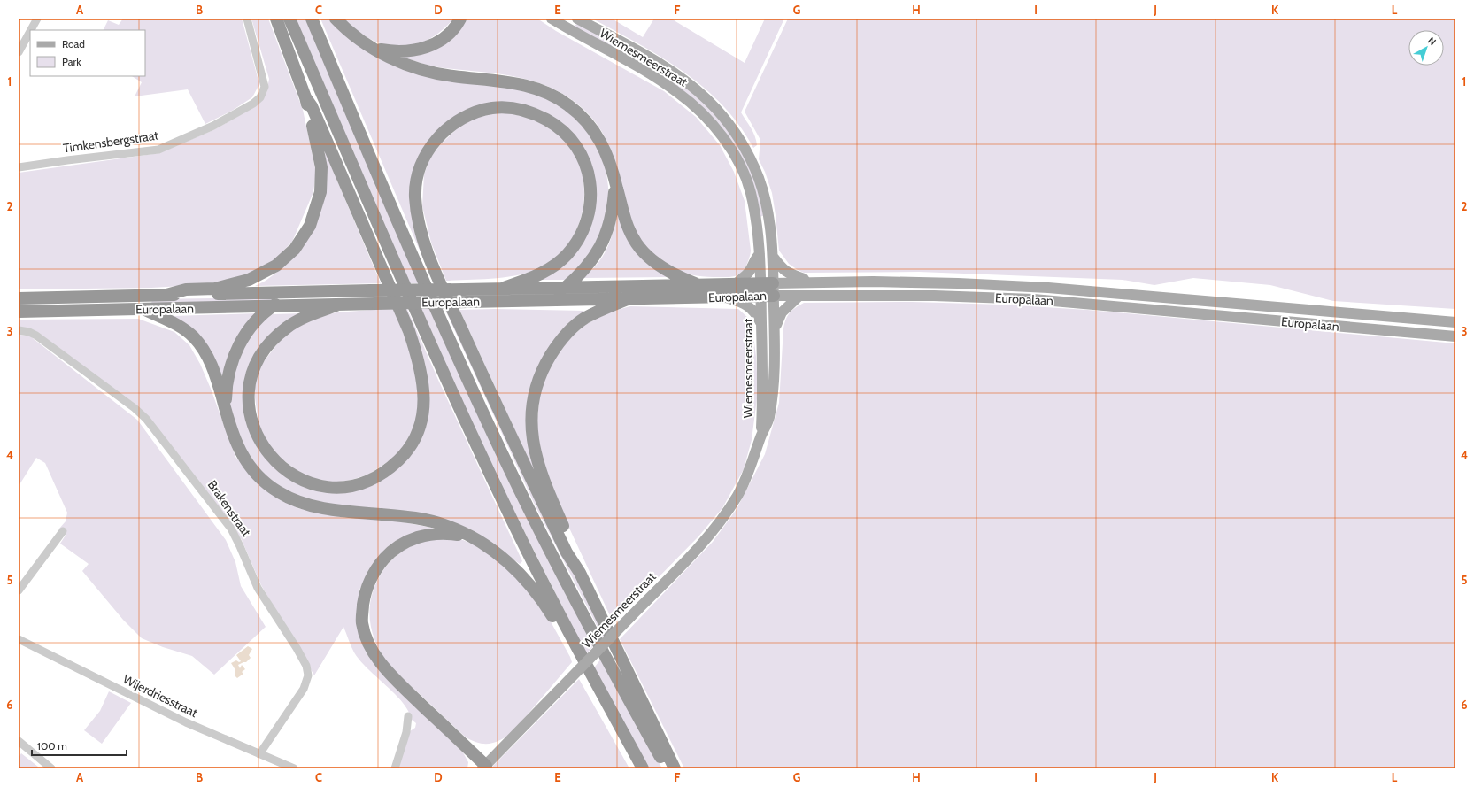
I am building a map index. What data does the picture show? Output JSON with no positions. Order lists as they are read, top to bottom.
{
  "streets": {
    "highway": ["Europalaan"],
    "main road": ["Wiemesmeerstraat"],
    "street": ["Timkensbergstraat", "Brakenstraat", "Wijerdriesstraat"]
  },
  "crossings": [
    ["Wiemesmeerstraat", "Europalaan"],
    ["Brakenstraat", "Wijerdriesstraat"]
  ],
  "legend": ["Road", "Park"],
  "scale_bar": "100 m",
  "north": "top right",
  "grid": {
    "columns": [
      "A",
      "B",
      "C",
      "D",
      "E",
      "F",
      "G",
      "H",
      "I",
      "J",
      "K",
      "L"
    ],
    "rows": [
      "1",
      "2",
      "3",
      "4",
      "5",
      "6"
    ]
  }
}
